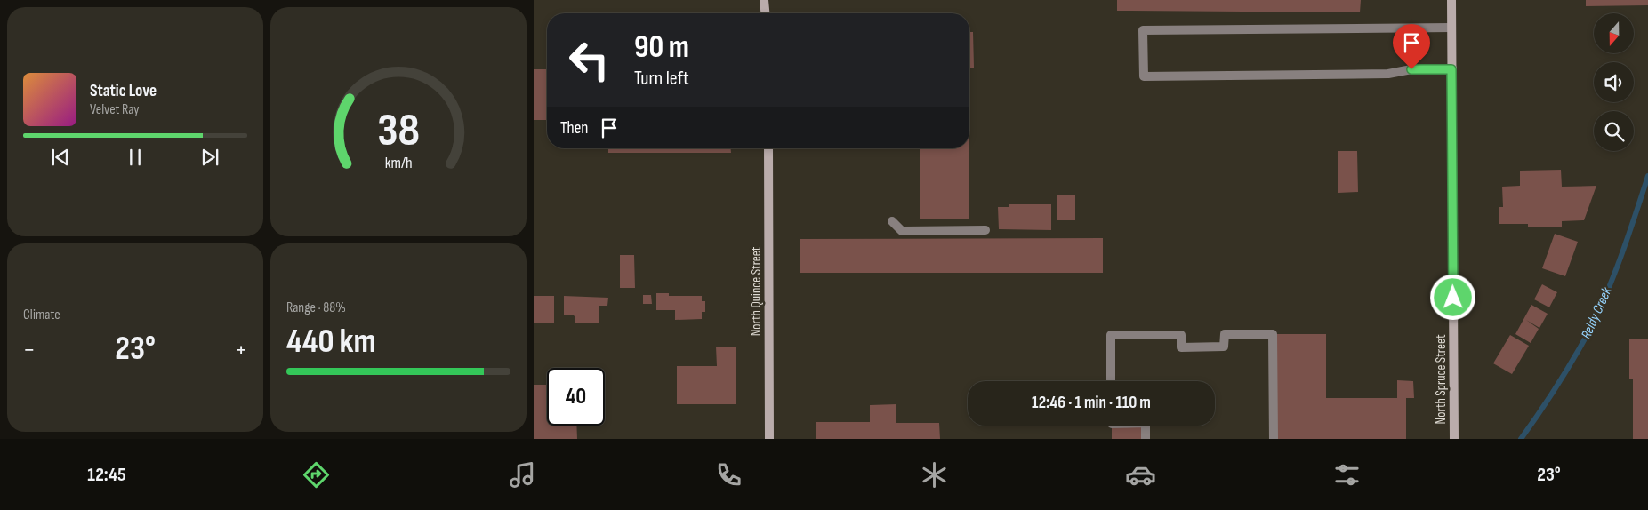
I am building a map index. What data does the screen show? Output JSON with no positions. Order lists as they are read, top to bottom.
{
  "streets": {
    "street": ["North Quince Street", "North Spruce Street"]
  },
  "water": ["Reidy Creek"],
  "north": "bottom",
  "page": {
    "turn": ["90 m", "Turn left"],
    "song": ["Static Love", "Velvet Ray"],
    "then": "Then",
    "tile": [
      "Climate",
      ["Range · 88%", "440 km"]
    ],
    "heat": ["−", "23°", "+"],
    "limit": "40",
    "trip": "12:46 · 1 min · 110 m",
    "tabs": ["12:45", "23°"],
    "gauge": ["38", "km/h"]
  }
}
